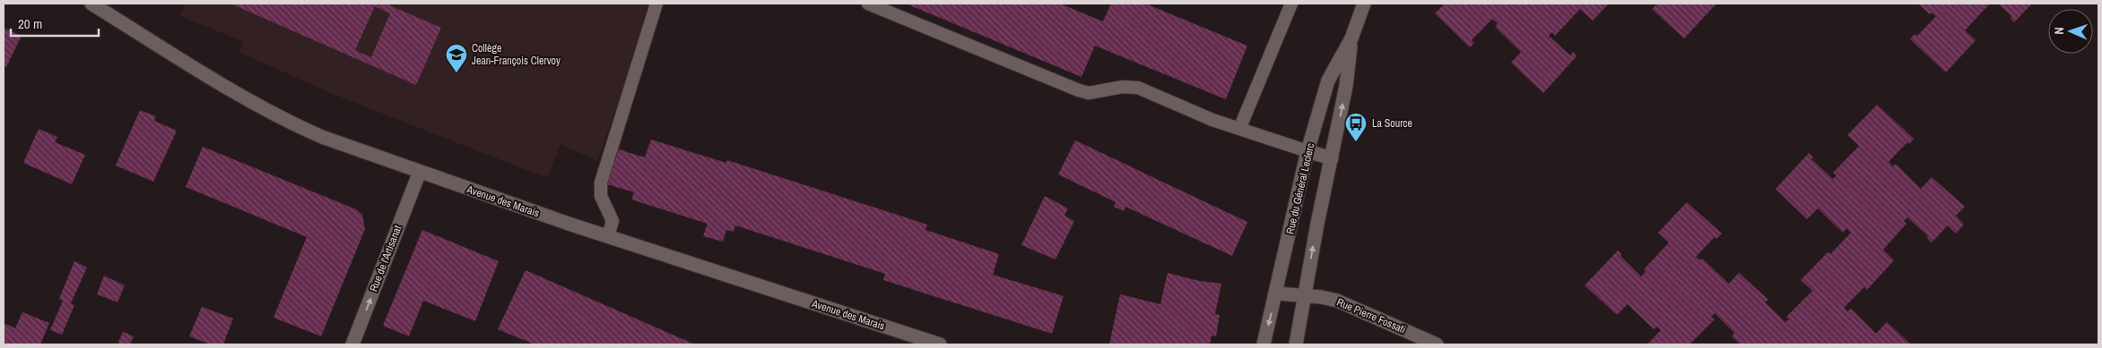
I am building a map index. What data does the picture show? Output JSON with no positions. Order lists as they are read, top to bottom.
{
  "streets": {
    "street": [
      "Rue du Général Leclerc",
      "Avenue des Marais",
      "Rue de l'Artisanat",
      "Rue Pierre Fossati"
    ]
  },
  "crossings": [
    ["Rue du Général Leclerc", "Rue Pierre Fossati"],
    ["Avenue des Marais", "Rue de l'Artisanat"]
  ],
  "one_way": ["Rue de l'Artisanat"],
  "places": {
    "school or university": ["Collège Jean-François Clervoy"],
    "bus stop": ["La Source"]
  },
  "scale_bar": "20 m",
  "north": "left"
}
